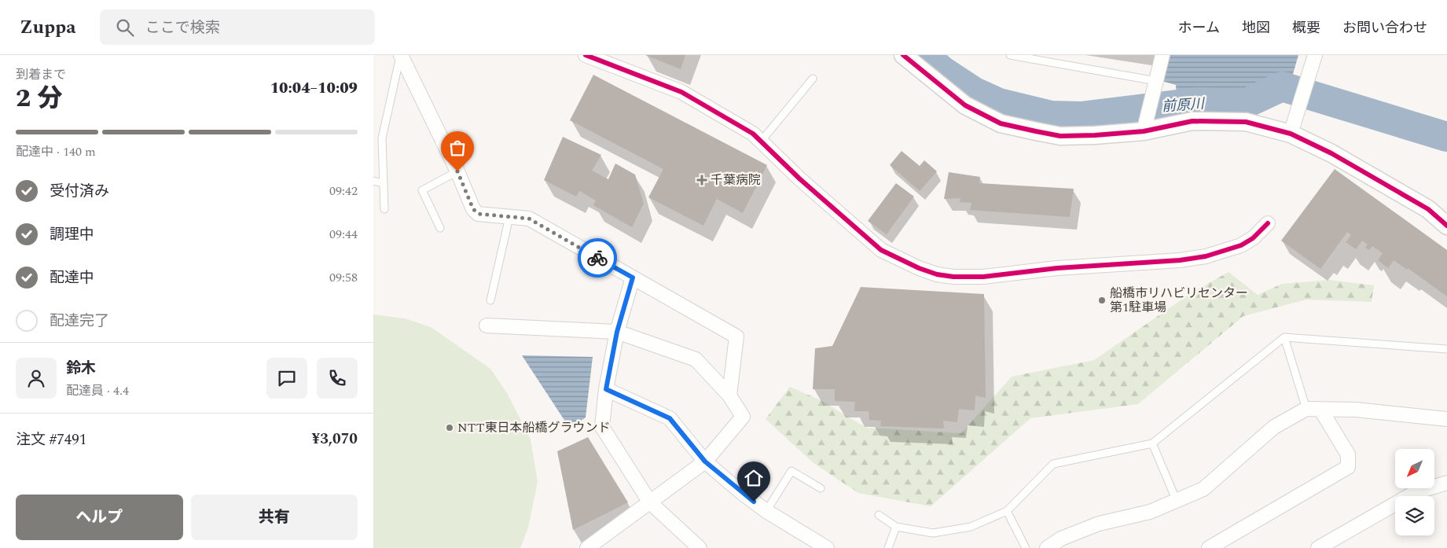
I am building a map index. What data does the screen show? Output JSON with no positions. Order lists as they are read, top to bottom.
{
  "water": ["前原川"],
  "places": {
    "health": ["千葉病院"],
    "other": ["船橋市リハビリセンター 第1駐車場", "NTT東日本船橋グラウンド"]
  },
  "north": "bottom left",
  "page": {
    "header": "Zuppa",
    "search": "ここで検索",
    "nav": [
      "ホーム",
      "地図",
      "概要",
      "お問い合わせ"
    ],
    "heading": ["2 分", "到着まで", "10:04–10:09"],
    "panel": [
      "鈴木",
      "配達員 · 4.4",
      "注文 #7491",
      "¥3,070"
    ],
    "bar": "配達中 · 140 m",
    "list": [
      ["受付済み", "09:42"],
      ["調理中", "09:44"],
      ["配達中", "09:58"],
      "配達完了"
    ],
    "buttons": ["ヘルプ", "共有"]
  }
}
